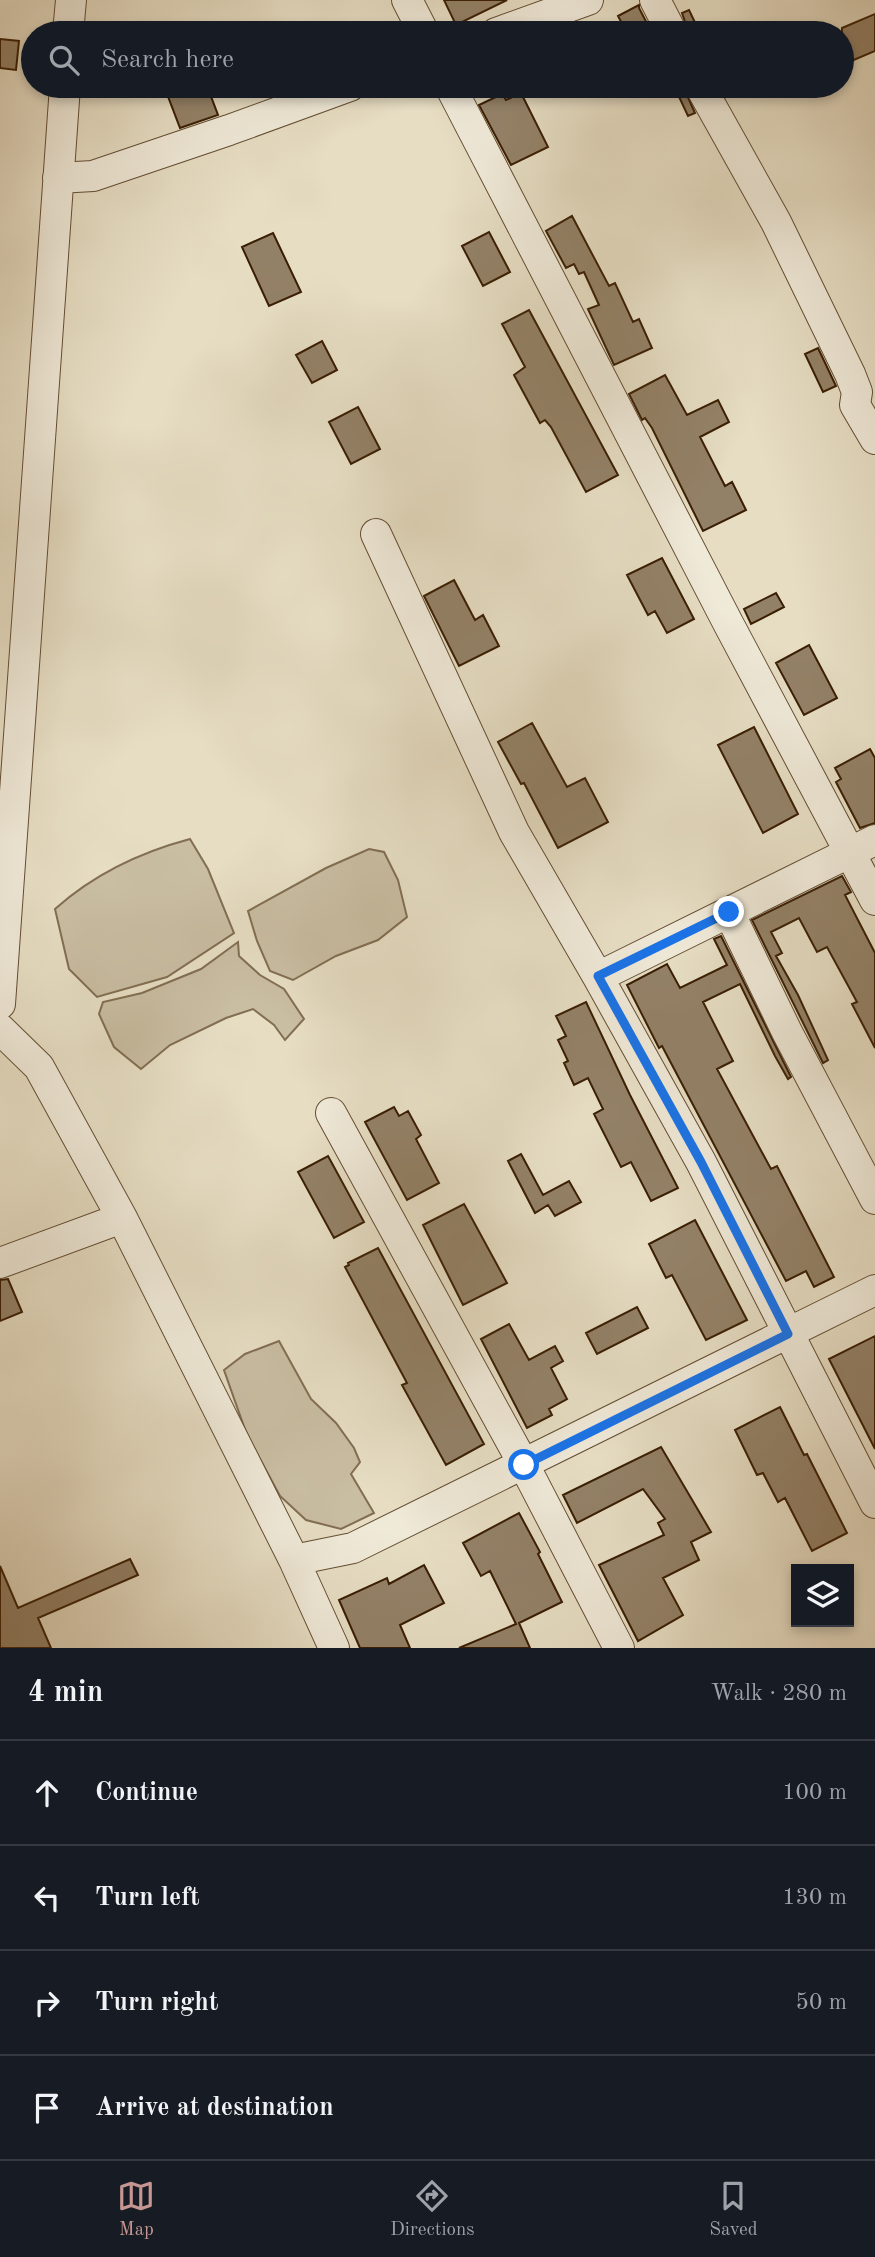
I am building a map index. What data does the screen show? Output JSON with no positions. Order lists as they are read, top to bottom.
{
  "page": {
    "search": "Search here",
    "heading": ["4 min", "Walk · 280 m"],
    "list": [
      ["Continue", "100 m"],
      ["Turn left", "130 m"],
      ["Turn right", "50 m"],
      "Arrive at destination"
    ],
    "nav": ["Map", "Directions", "Saved"]
  }
}
